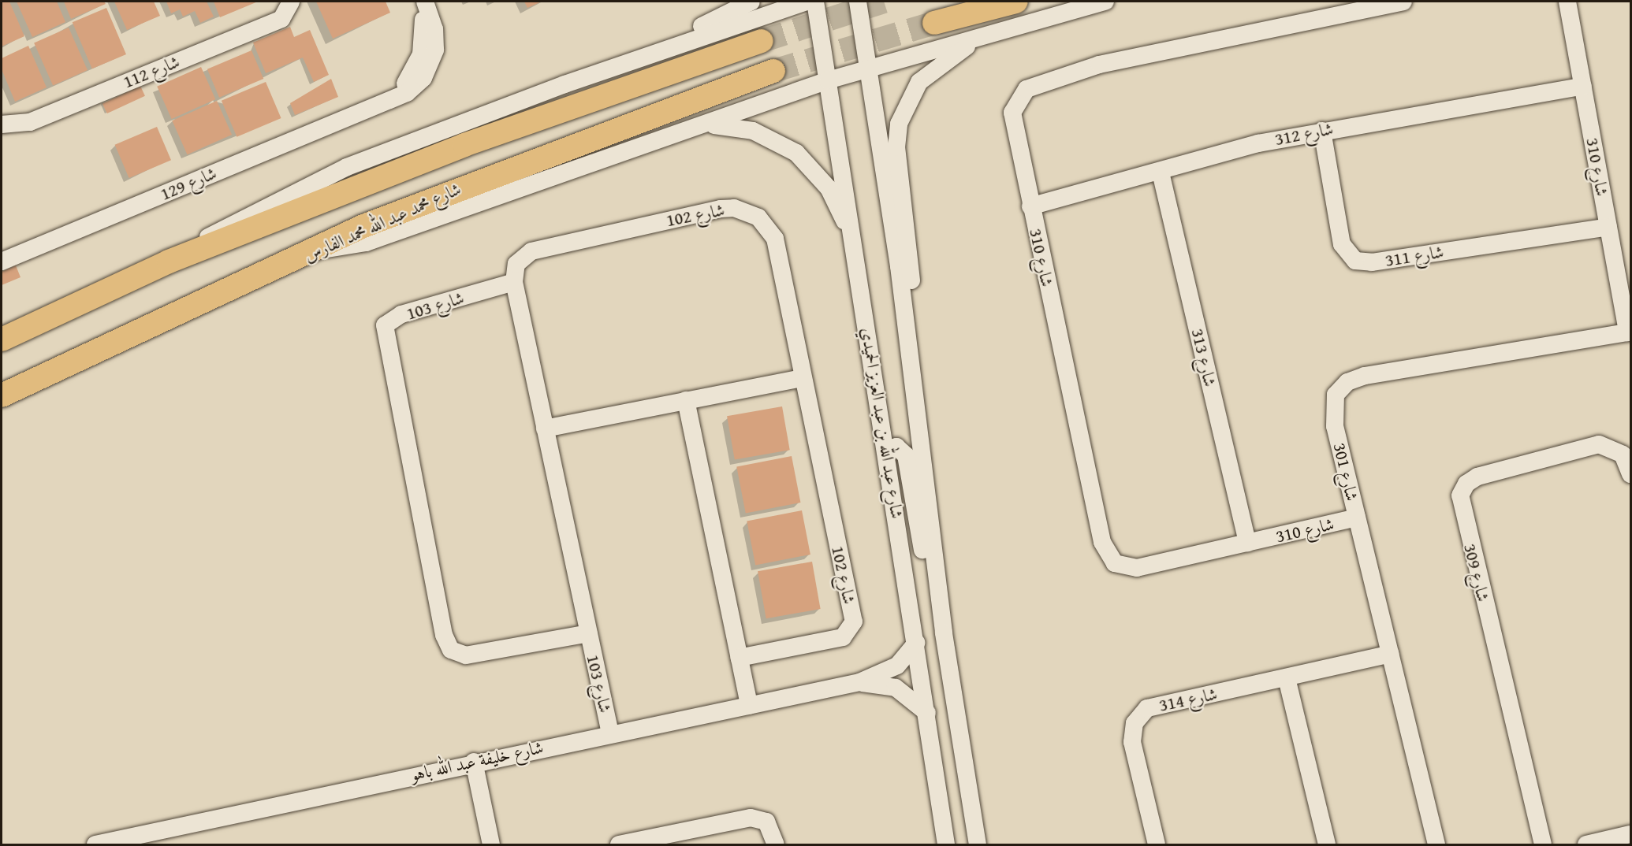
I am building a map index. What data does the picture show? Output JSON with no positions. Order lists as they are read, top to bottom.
{
  "streets": {
    "main road": ["شارع محمد عبد الله محمد الفارس"],
    "street": [
      "شارع 112",
      "شارع 312",
      "شارع 310",
      "شارع 129",
      "شارع 102",
      "شارع 311",
      "شارع 103",
      "شارع 313",
      "شارع عبد الله بن عبد العزيز الحميدي",
      "شارع 301",
      "شارع 309",
      "شارع 314",
      "شارع خليفة عبد الله باهو"
    ]
  },
  "crossings": [
    ["شارع 312", "شارع 310"],
    ["شارع 312", "شارع 311"],
    ["شارع 312", "شارع 313"],
    ["شارع 310", "شارع 311"],
    ["شارع 310", "شارع 313"],
    ["شارع 310", "شارع 301"],
    ["شارع 102", "شارع 103"],
    ["شارع 103", "شارع خليفة عبد الله باهو"],
    ["شارع عبد الله بن عبد العزيز الحميدي", "شارع خليفة عبد الله باهو"],
    ["شارع 301", "شارع 314"]
  ]
}
